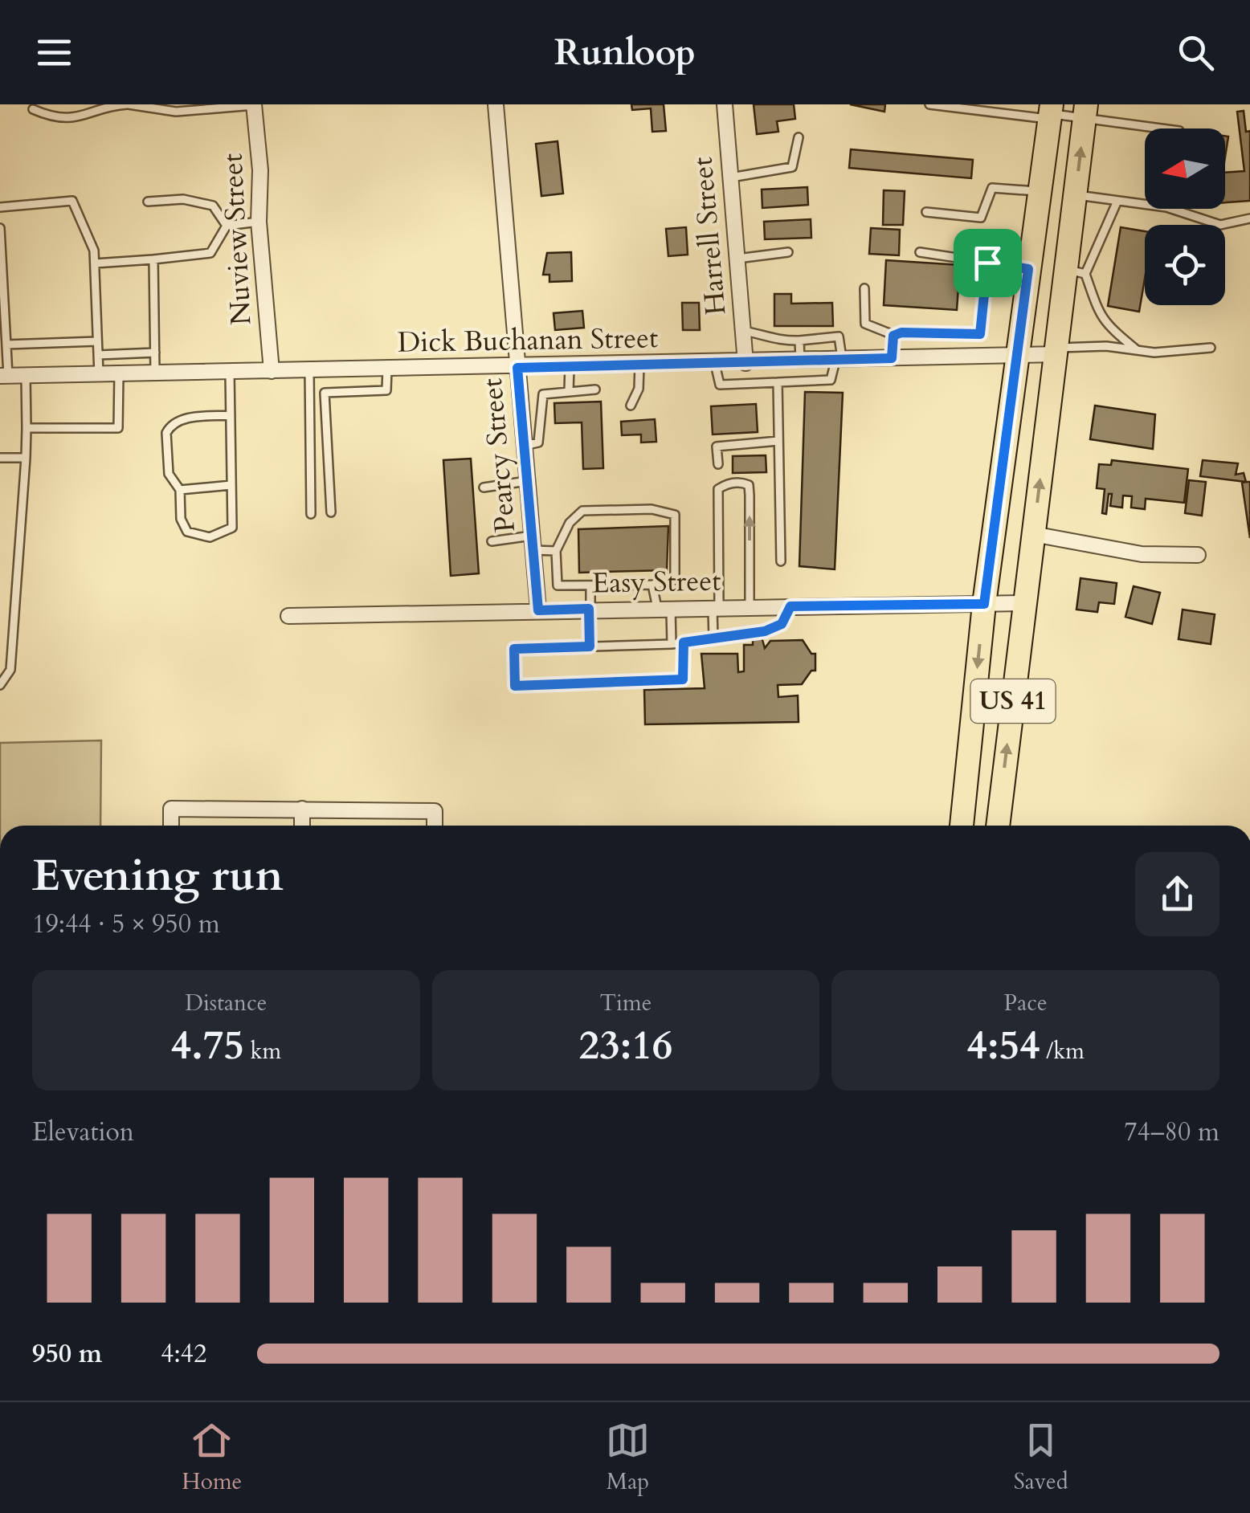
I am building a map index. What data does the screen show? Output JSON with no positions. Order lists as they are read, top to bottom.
{
  "streets": {
    "main road": ["US 41"],
    "street": [
      "Harrell Street",
      "Nuview Street",
      "Dick Buchanan Street",
      "Pearcy Street",
      "Easy Street"
    ]
  },
  "crossings": [
    ["Harrell Street", "Dick Buchanan Street"],
    ["Nuview Street", "Dick Buchanan Street"],
    ["Dick Buchanan Street", "Pearcy Street"],
    ["Dick Buchanan Street", "US 41"],
    ["Pearcy Street", "Easy Street"],
    ["Easy Street", "US 41"]
  ],
  "north": "left",
  "page": {
    "header": "Runloop",
    "heading": ["Evening run", "19:44 · 5 × 950 m"],
    "stats": [
      ["Distance", "4.75 km"],
      ["Time", "23:16"],
      ["Pace", "4:54 /km"]
    ],
    "chart": ["Elevation", "74–80 m"],
    "list": [
      {
        "name": "950 m",
        "note": "4:42"
      }
    ],
    "tabs": ["Home", "Map", "Saved"]
  }
}
